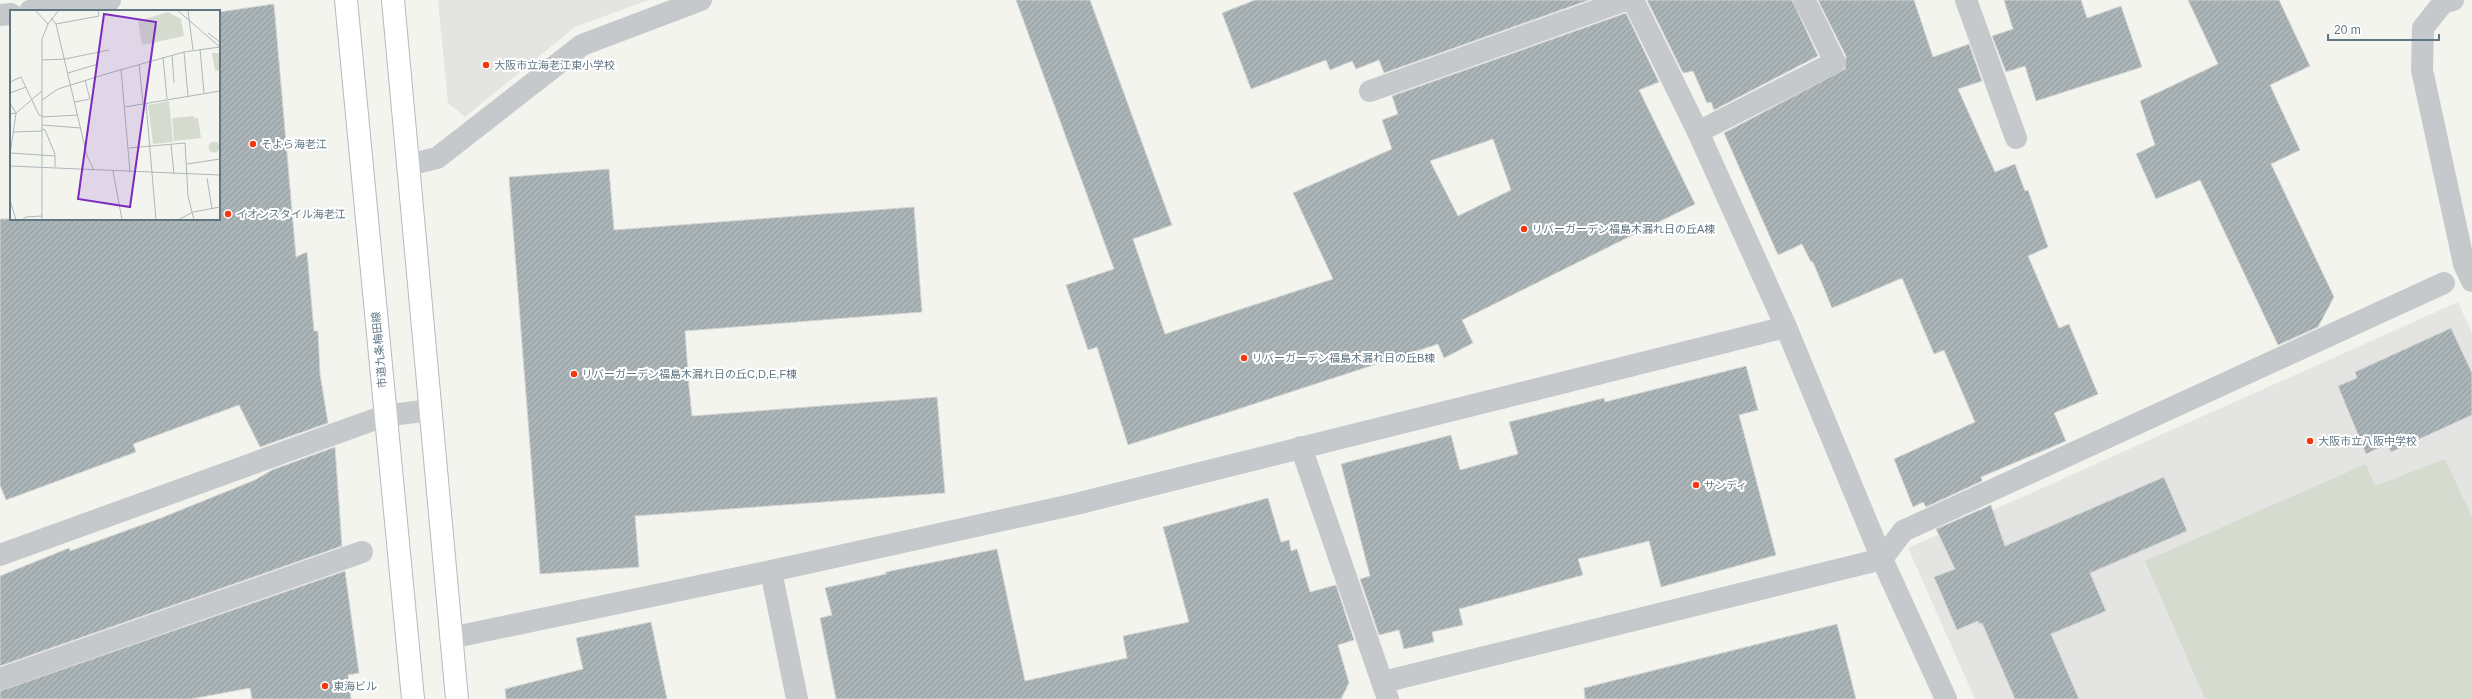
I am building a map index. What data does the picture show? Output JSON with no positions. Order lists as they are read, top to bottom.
{
  "streets": {
    "main road": ["市道九条梅田線"]
  },
  "places": [
    "大阪市立海老江東小学校",
    "そよら海老江",
    "イオンスタイル海老江",
    "リバーガーデン福島木漏れ日の丘A棟",
    "リバーガーデン福島木漏れ日の丘B棟",
    "リバーガーデン福島木漏れ日の丘C,D,E,F棟",
    "大阪市立八阪中学校",
    "サンディ",
    "東海ビル"
  ],
  "scale_bar": "20 m"
}
